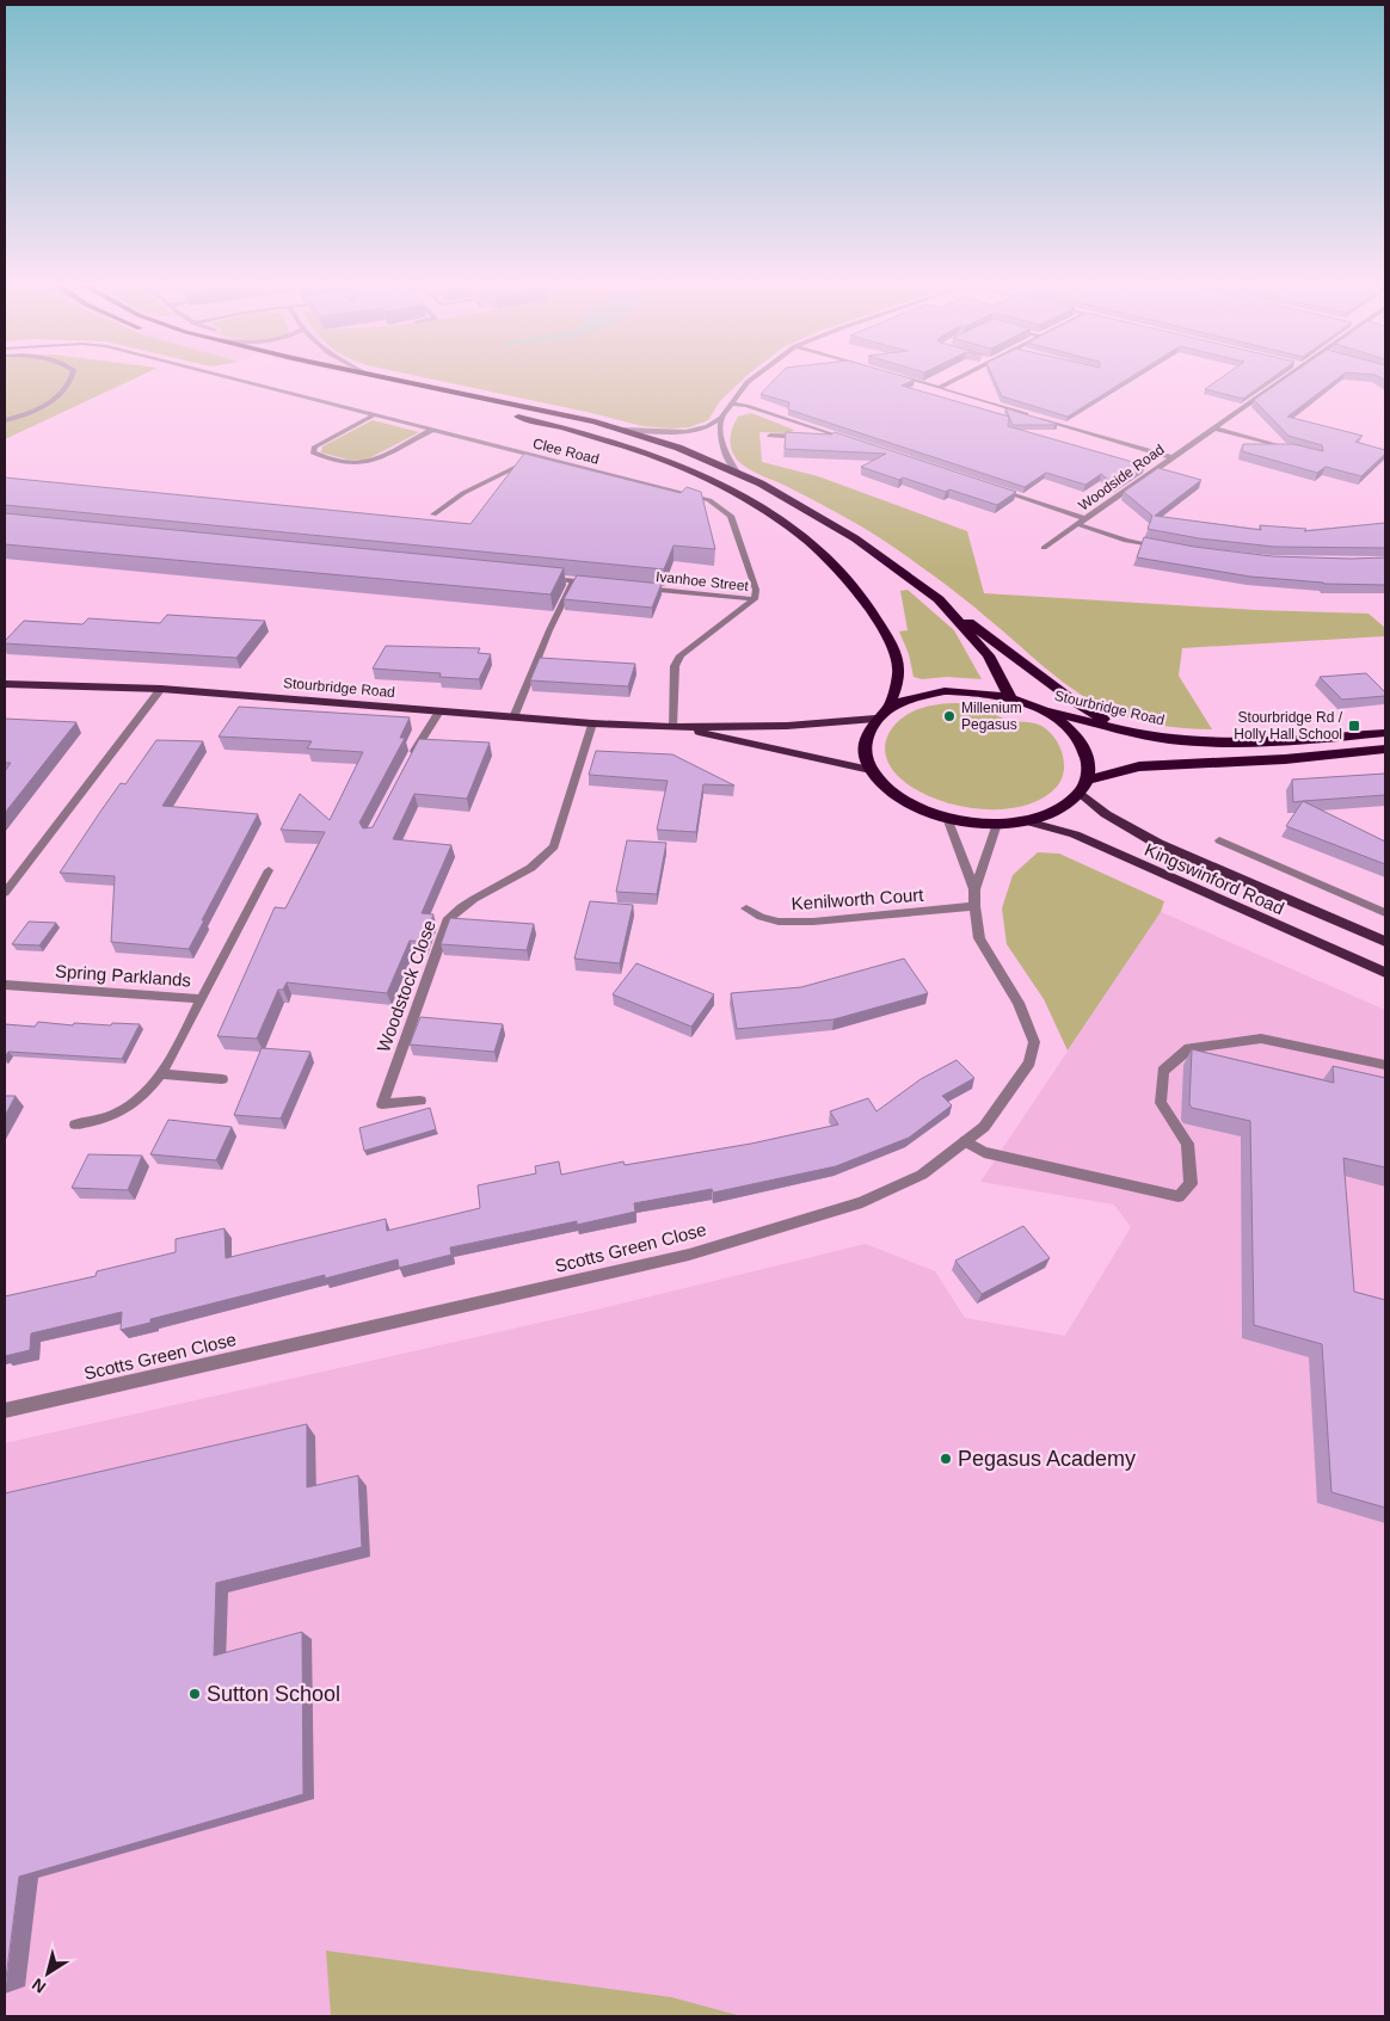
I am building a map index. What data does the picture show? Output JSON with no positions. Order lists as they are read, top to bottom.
{
  "streets": {
    "highway": ["Stourbridge Road"],
    "main road": ["Kingswinford Road"],
    "street": [
      "Clee Road",
      "Woodside Road",
      "Ivanhoe Street",
      "Kenilworth Court",
      "Spring Parklands",
      "Woodstock Close",
      "Scotts Green Close"
    ]
  },
  "crossings": [
    ["Clee Road", "Ivanhoe Street"],
    ["Stourbridge Road", "Kingswinford Road"],
    ["Stourbridge Road", "Woodstock Close"],
    ["Stourbridge Road", "Scotts Green Close"],
    ["Kingswinford Road", "Scotts Green Close"],
    ["Kenilworth Court", "Scotts Green Close"]
  ],
  "places": {
    "other": ["Millenium Pegasus", "Pegasus Academy", "Sutton School"],
    "transit": ["Stourbridge Rd / Holly Hall School"]
  },
  "north": "bottom left"
}
